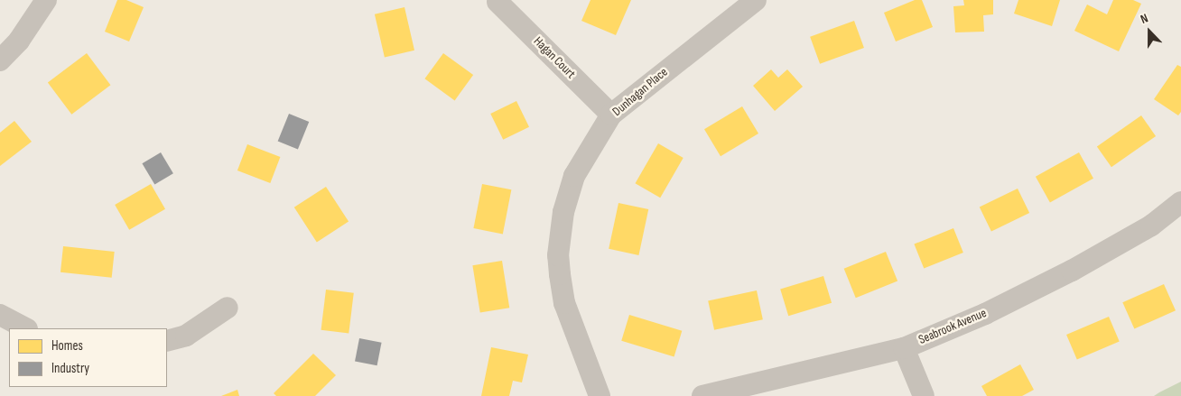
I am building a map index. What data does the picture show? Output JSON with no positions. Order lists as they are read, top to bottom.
{
  "streets": {
    "street": ["Hagan Court", "Dunhagan Place", "Seabrook Avenue"]
  },
  "crossings": [
    ["Hagan Court", "Dunhagan Place"]
  ],
  "legend": ["Homes", "Industry"],
  "north": "top"
}
